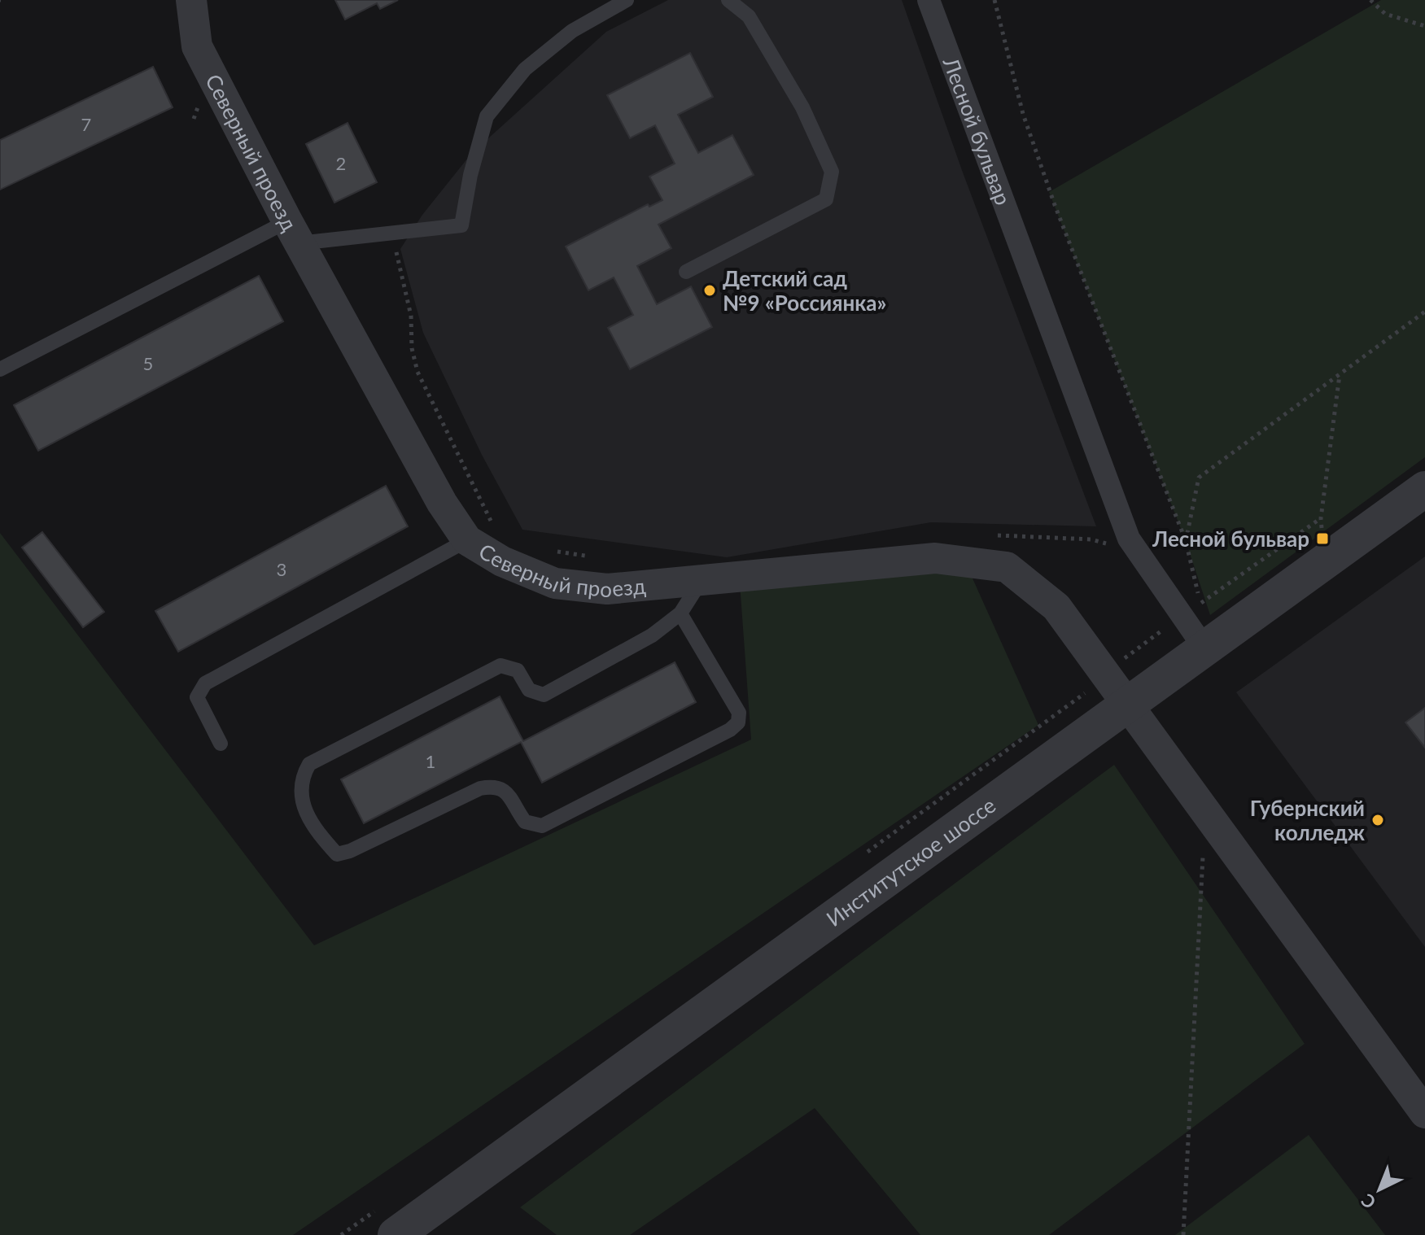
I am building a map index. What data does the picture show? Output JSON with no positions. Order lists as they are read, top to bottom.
{
  "streets": {
    "street": ["Лесной бульвар", "Северный проезд", "Институтское шоссе"]
  },
  "crossings": [
    ["Лесной бульвар", "Институтское шоссе"],
    ["Северный проезд", "Институтское шоссе"]
  ],
  "places": {
    "other": ["Детcкий сад №9 «Россиянка»", "Губернский колледж"],
    "transit": ["Лесной бульвар"]
  },
  "house_numbers": [
    "7",
    "2",
    "5",
    "3",
    "1"
  ],
  "north": "bottom left"
}
